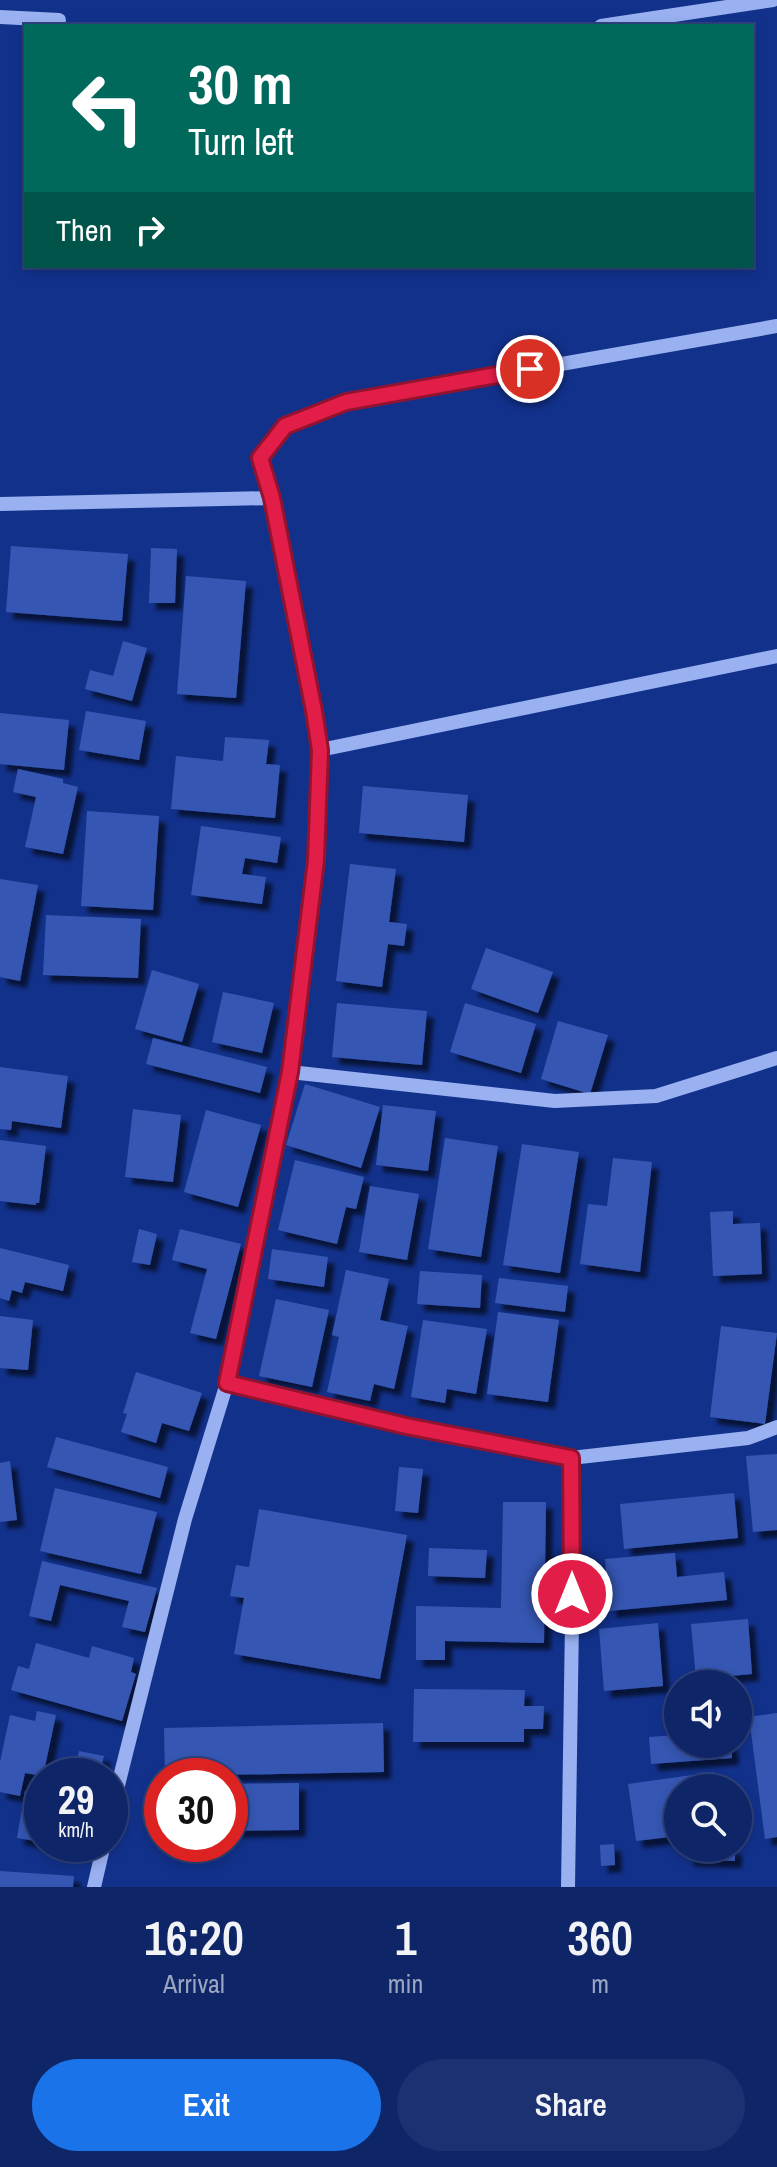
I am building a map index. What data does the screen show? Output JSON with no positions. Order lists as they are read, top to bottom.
{
  "page": {
    "turn": ["30 m", "Turn left"],
    "then": "Then",
    "speed": "29 km/h",
    "limit": "30",
    "eta": [
      "16:20",
      "Arrival",
      "1",
      "min",
      "360",
      "m"
    ],
    "buttons": ["Exit", "Share"]
  }
}
